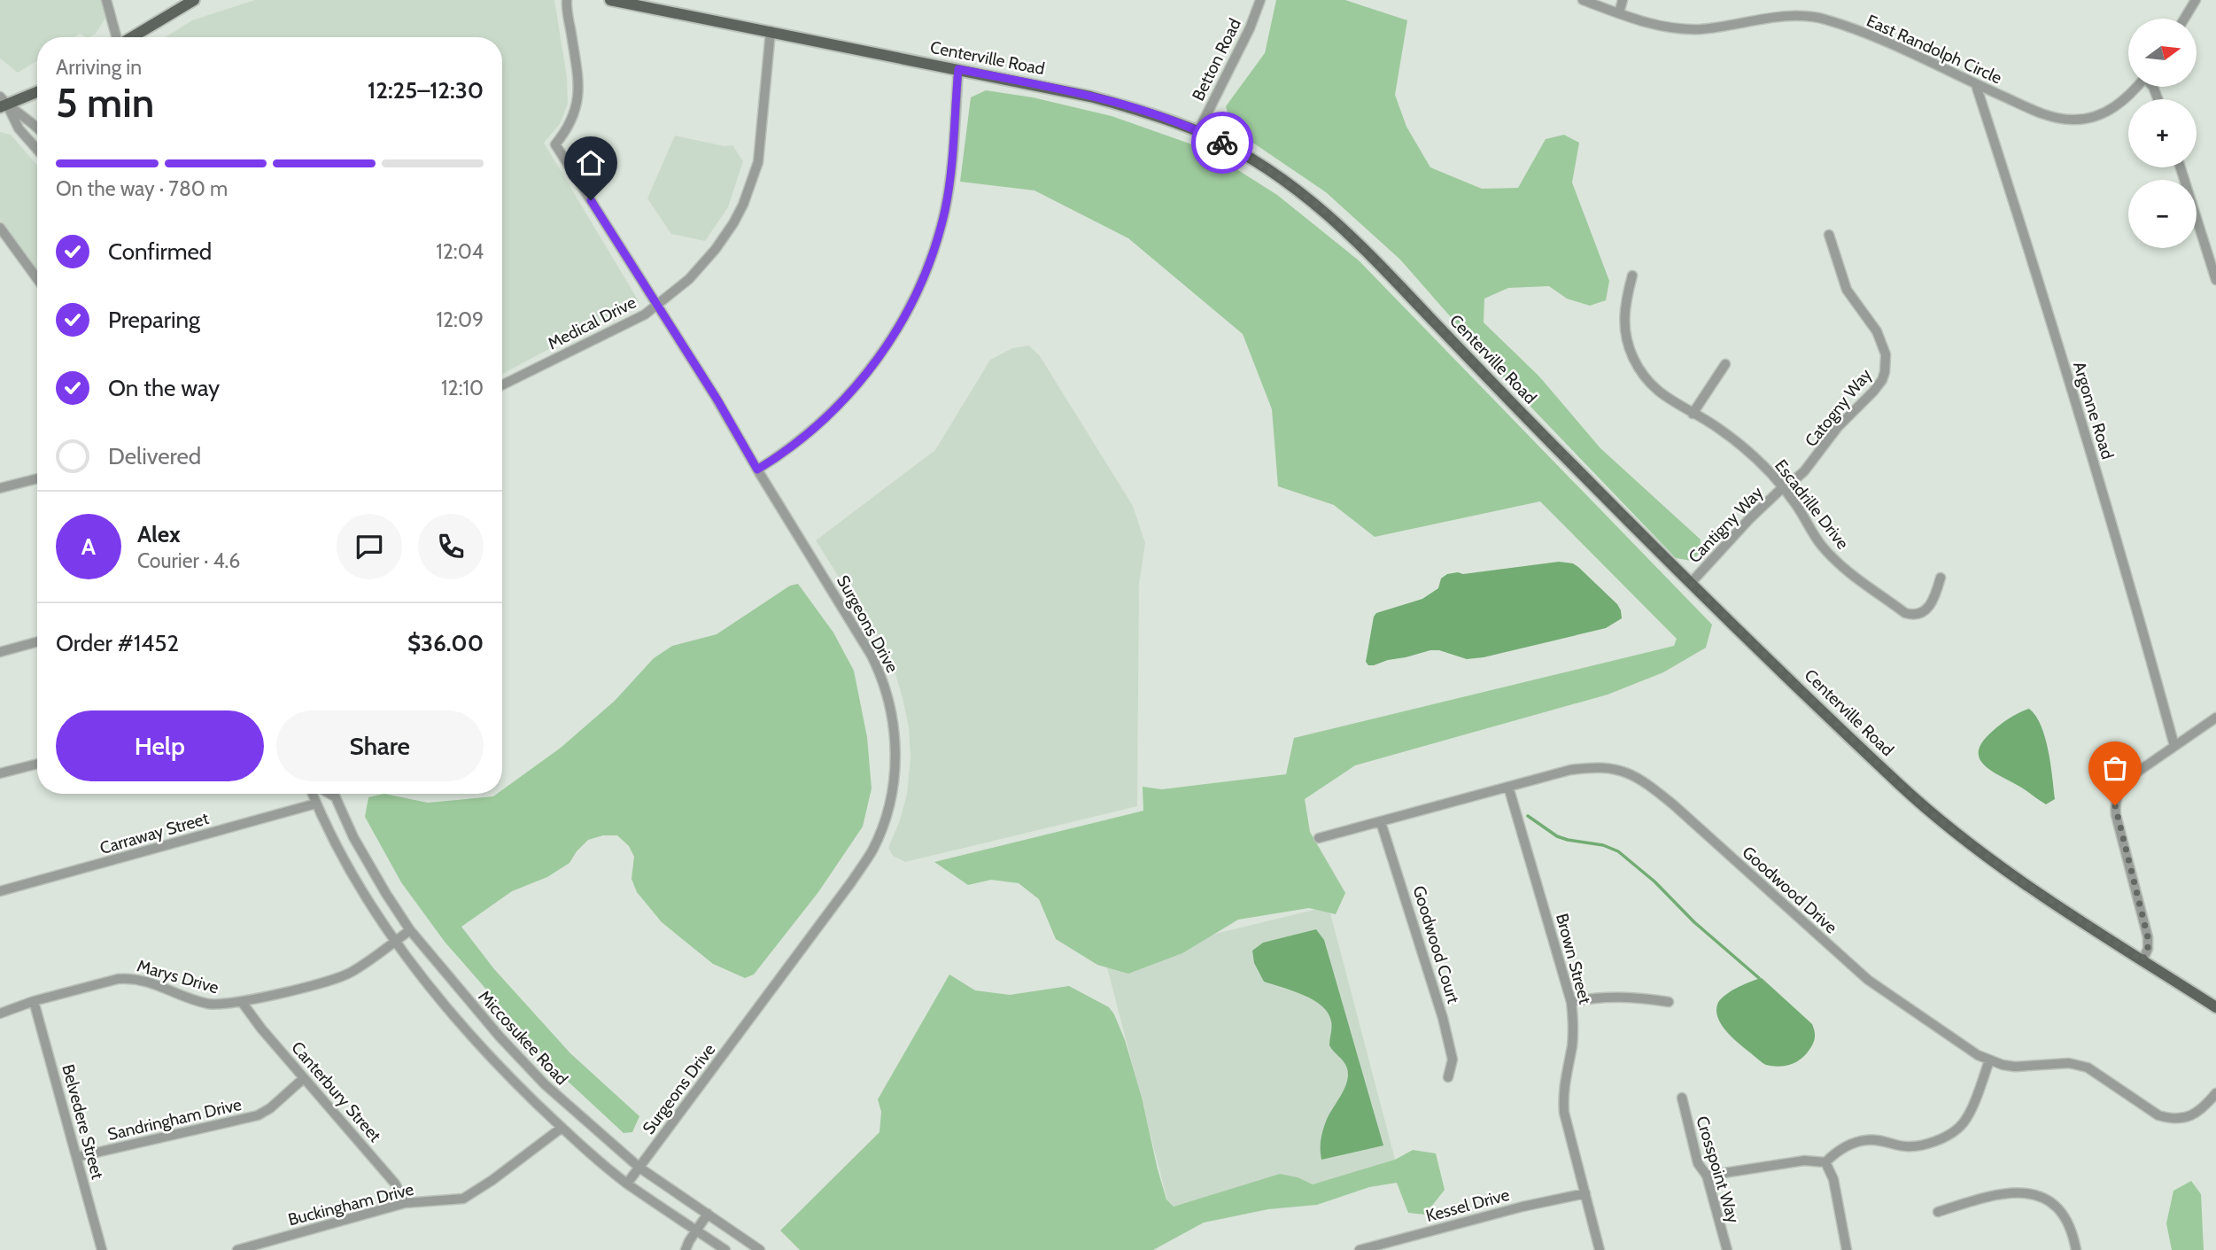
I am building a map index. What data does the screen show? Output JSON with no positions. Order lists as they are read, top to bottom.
{
  "streets": {
    "main road": ["Centerville Road"],
    "street": [
      "East Randolph Circle",
      "Betton Road",
      "Medical Drive",
      "Catogny Way",
      "Argonne Road",
      "Escadrille Drive",
      "Cantigny Way",
      "Surgeons Drive",
      "Carraway Street",
      "Goodwood Drive",
      "Goodwood Court",
      "Brown Street",
      "Marys Drive",
      "Miccosukee Road",
      "Canterbury Street",
      "Sandringham Drive",
      "Belvedere Street",
      "Crosspoint Way",
      "Buckingham Drive",
      "Kessel Drive"
    ]
  },
  "crossings": [
    ["East Randolph Circle", "Argonne Road"],
    ["Centerville Road", "Betton Road"],
    ["Centerville Road", "Medical Drive"],
    ["Centerville Road", "Cantigny Way"],
    ["Medical Drive", "Surgeons Drive"],
    ["Catogny Way", "Escadrille Drive"],
    ["Catogny Way", "Cantigny Way"],
    ["Escadrille Drive", "Cantigny Way"],
    ["Surgeons Drive", "Miccosukee Road"],
    ["Carraway Street", "Miccosukee Road"],
    ["Goodwood Drive", "Goodwood Court"],
    ["Goodwood Drive", "Brown Street"],
    ["Brown Street", "Kessel Drive"],
    ["Marys Drive", "Miccosukee Road"],
    ["Marys Drive", "Canterbury Street"],
    ["Marys Drive", "Belvedere Street"],
    ["Miccosukee Road", "Buckingham Drive"],
    ["Canterbury Street", "Sandringham Drive"],
    ["Canterbury Street", "Buckingham Drive"],
    ["Sandringham Drive", "Belvedere Street"]
  ],
  "north": "right",
  "page": {
    "map_buttons": ["+", "−"],
    "heading": ["5 min", "Arriving in", "12:25–12:30"],
    "panel": [
      "Alex",
      "Courier · 4.6",
      "Order #1452",
      "$36.00"
    ],
    "bar": "On the way · 780 m",
    "list": [
      ["Confirmed", "12:04"],
      ["Preparing", "12:09"],
      ["On the way", "12:10"],
      "Delivered"
    ],
    "round": "A",
    "buttons": ["Help", "Share"]
  }
}
